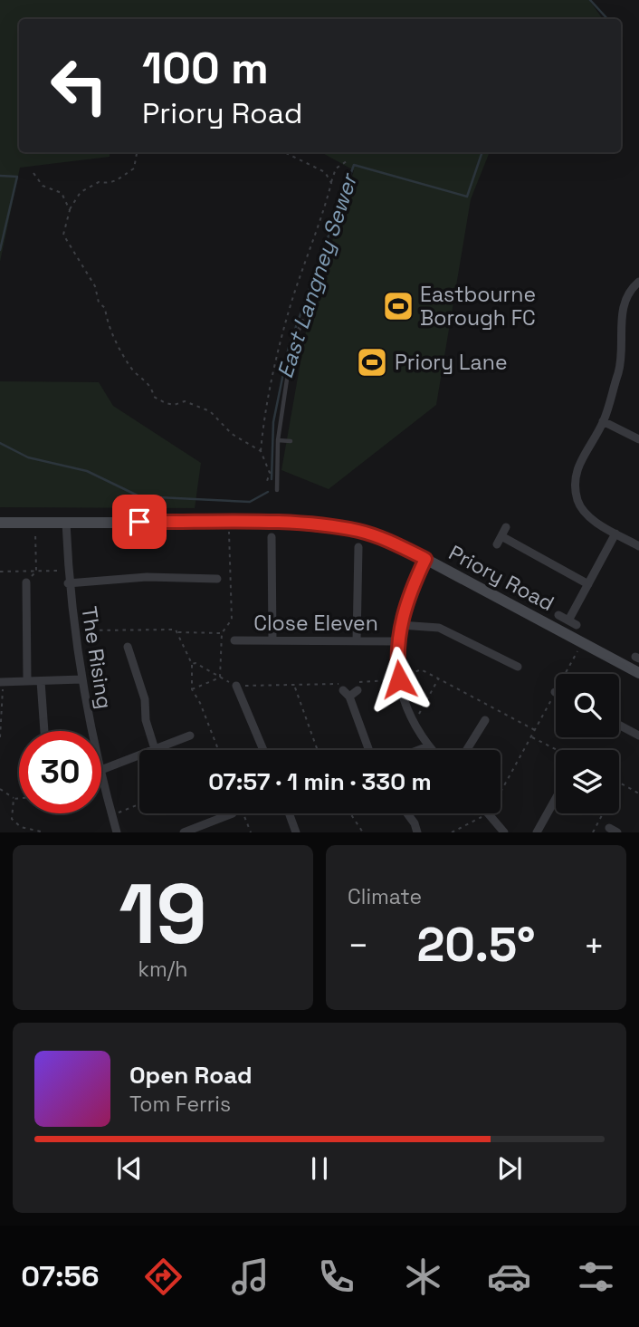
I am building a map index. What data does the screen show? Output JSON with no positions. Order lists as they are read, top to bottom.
{
  "streets": {
    "street": ["Priory Road", "Close Eleven", "The Rising"]
  },
  "crossings": [
    ["Priory Road", "The Rising"]
  ],
  "water": ["East Langney Sewer"],
  "places": {
    "sports": ["Eastbourne Borough FC", "Priory Lane"]
  },
  "page": {
    "turn": ["100 m", "Priory Road"],
    "limit": "30",
    "trip": "07:57 · 1 min · 330 m",
    "tile": [
      ["19", "km/h"],
      "Climate"
    ],
    "heat": ["−", "20.5°", "+"],
    "song": ["Open Road", "Tom Ferris"],
    "tabs": "07:56"
  }
}
